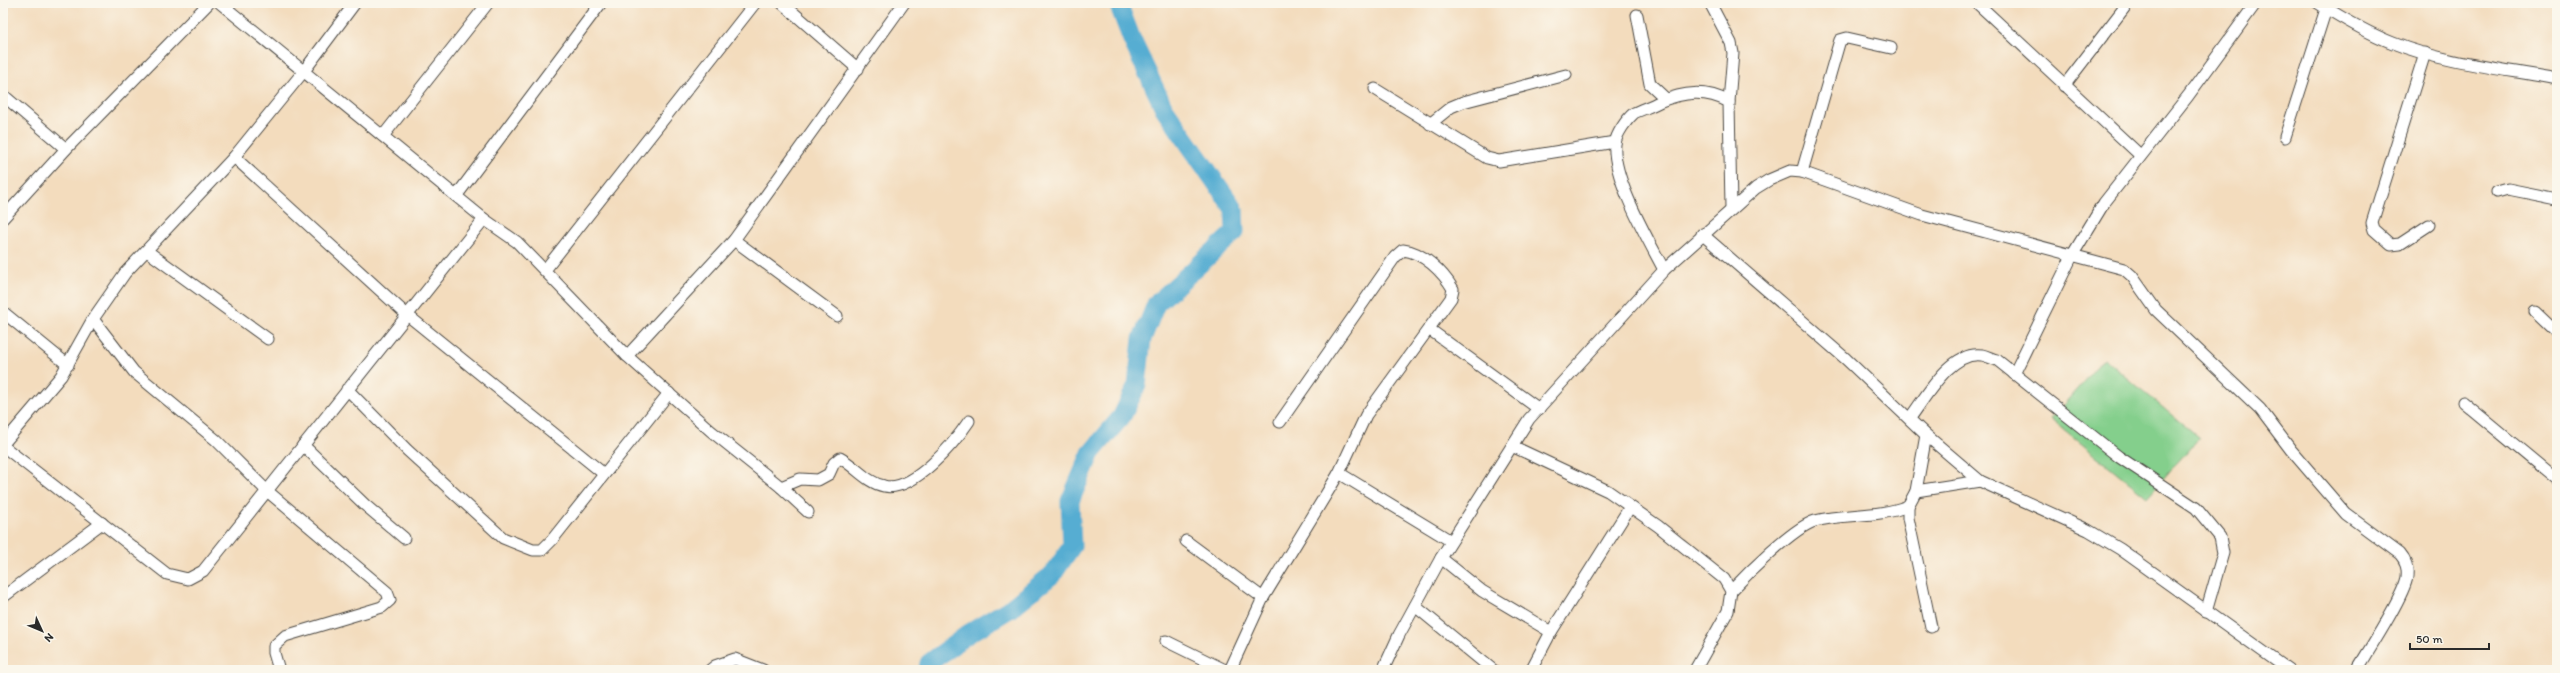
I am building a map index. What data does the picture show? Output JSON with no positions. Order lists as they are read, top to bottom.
{
  "scale_bar": "50 m",
  "north": "bottom right"
}
